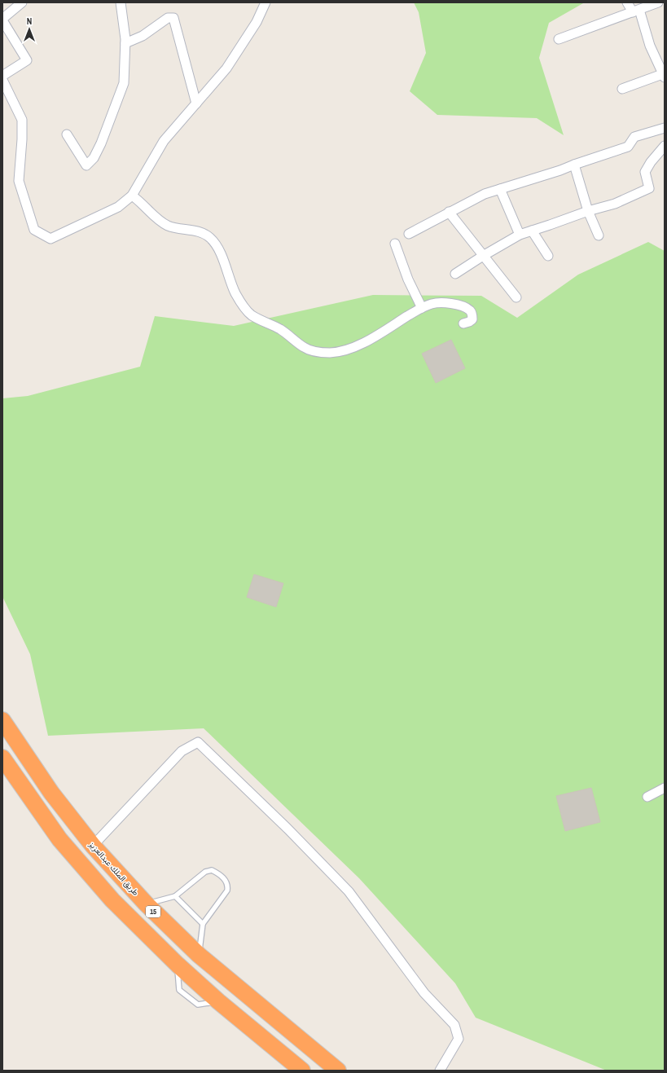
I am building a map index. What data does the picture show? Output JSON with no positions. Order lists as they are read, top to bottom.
{
  "streets": {
    "highway": ["طريق الملك عبدالعزيز", "15"]
  },
  "north": "top"
}
